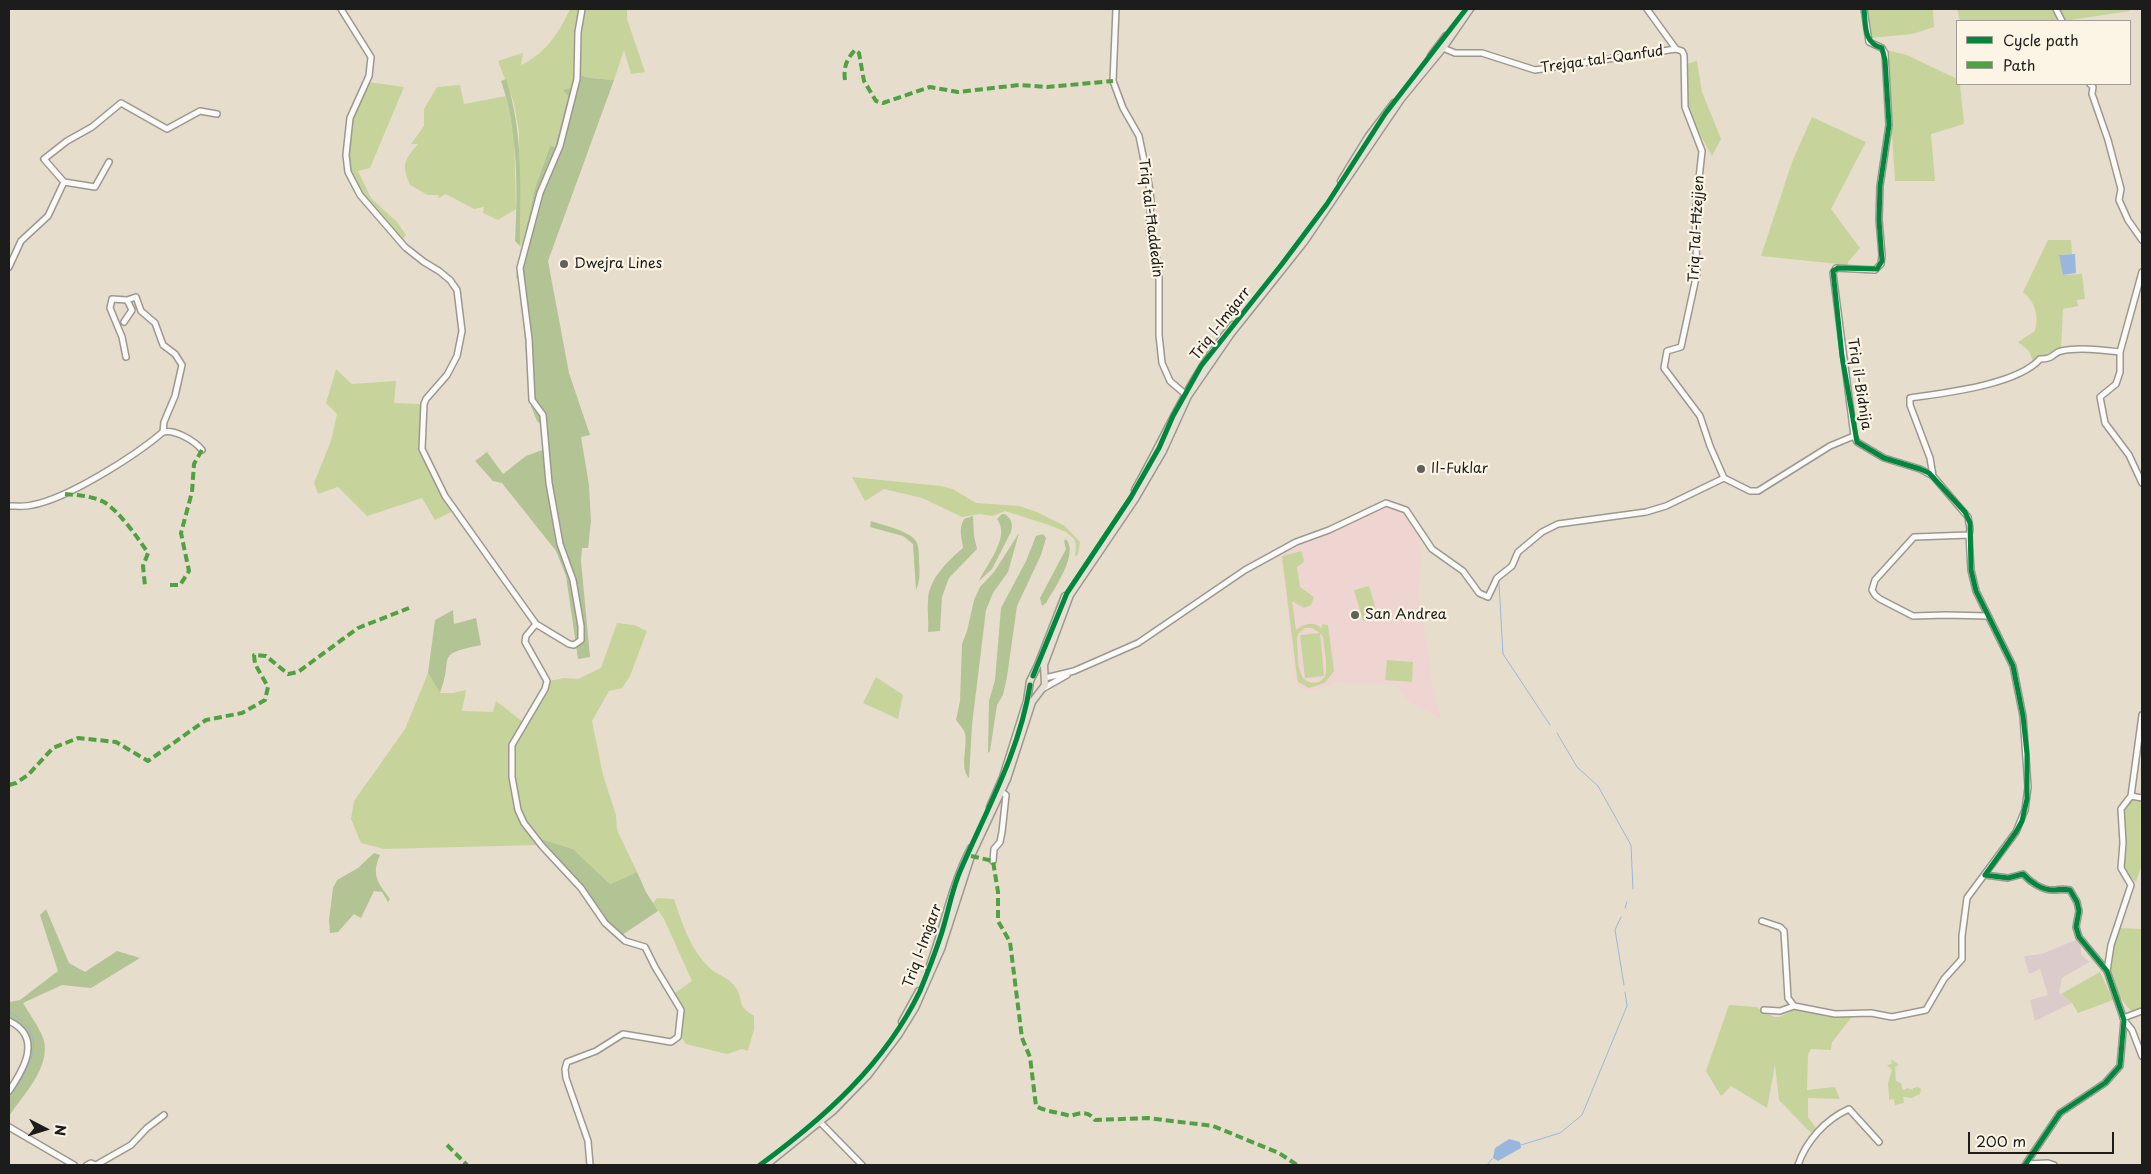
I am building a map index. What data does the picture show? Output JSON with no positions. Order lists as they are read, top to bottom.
{
  "streets": {
    "main road": ["Triq l-Imġarr"],
    "street": [
      "Trejqa tal-Qanfud",
      "Triq tal-Ħaddedin",
      "Triq Tal-Ħżejjen",
      "Triq il-Bidnija"
    ]
  },
  "crossings": [
    ["Trejqa tal-Qanfud", "Triq Tal-Ħżejjen"],
    ["Trejqa tal-Qanfud", "Triq l-Imġarr"],
    ["Triq tal-Ħaddedin", "Triq l-Imġarr"]
  ],
  "places": ["Dwejra Lines", "Il-Fuklar", "San Andrea"],
  "legend": ["Cycle path", "Path"],
  "scale_bar": "200 m",
  "north": "right"
}
